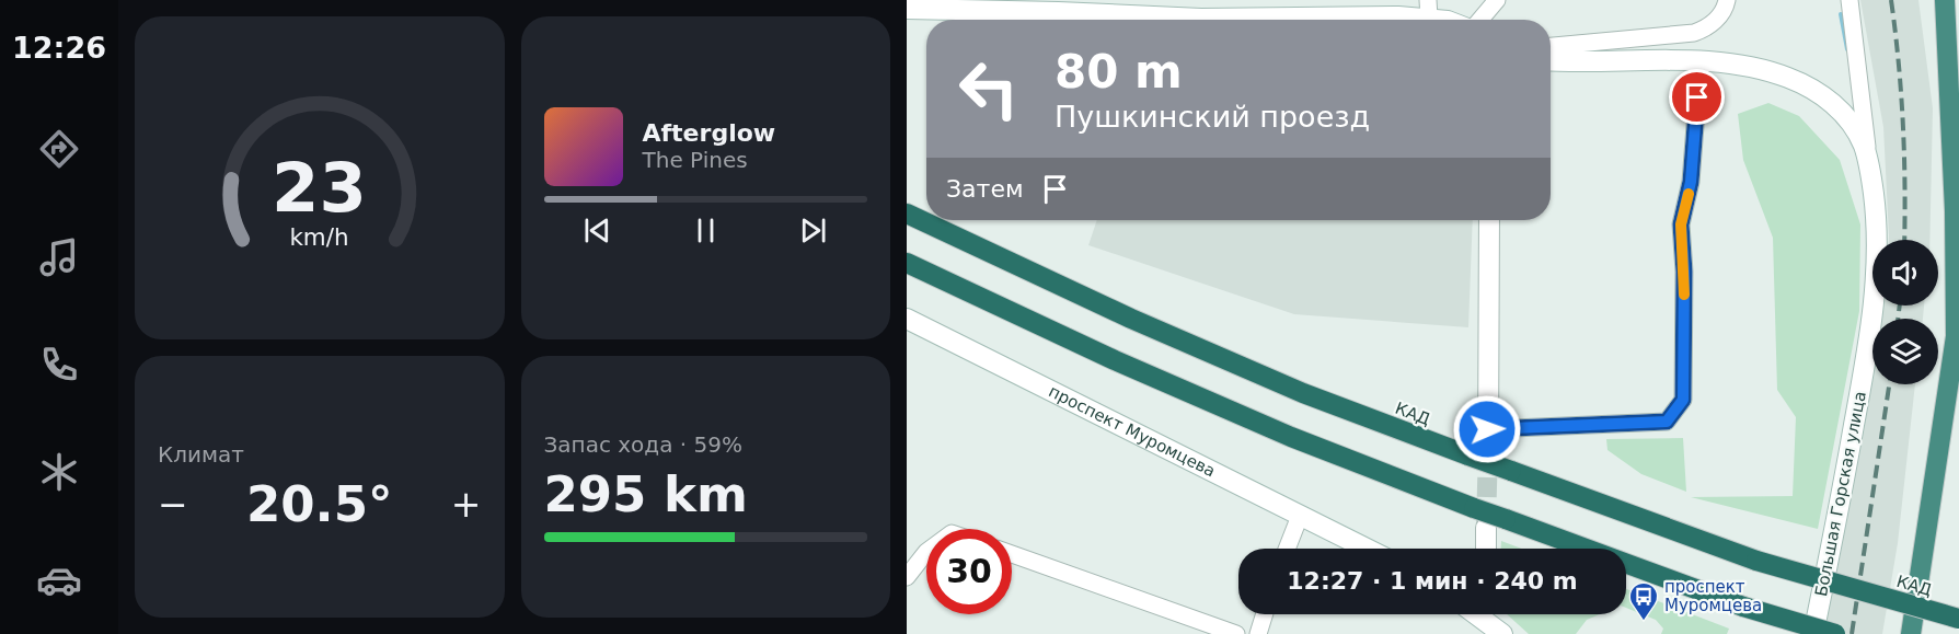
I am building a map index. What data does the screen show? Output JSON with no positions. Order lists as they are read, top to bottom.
{
  "streets": {
    "highway": ["КАД"],
    "main road": ["проспект Муромцева", "Большая Горская улица"]
  },
  "places": {
    "bus stop": ["проспект Муромцева"]
  },
  "page": {
    "tabs": "12:26",
    "turn": ["80 m", "Пушкинский проезд"],
    "song": ["Afterglow", "The Pines"],
    "then": "Затем",
    "tile": [
      "Климат",
      ["Запас хода · 59%", "295 km"]
    ],
    "heat": ["−", "20.5°", "+"],
    "limit": "30",
    "trip": "12:27 · 1 мин · 240 m",
    "gauge": ["23", "km/h"]
  }
}
